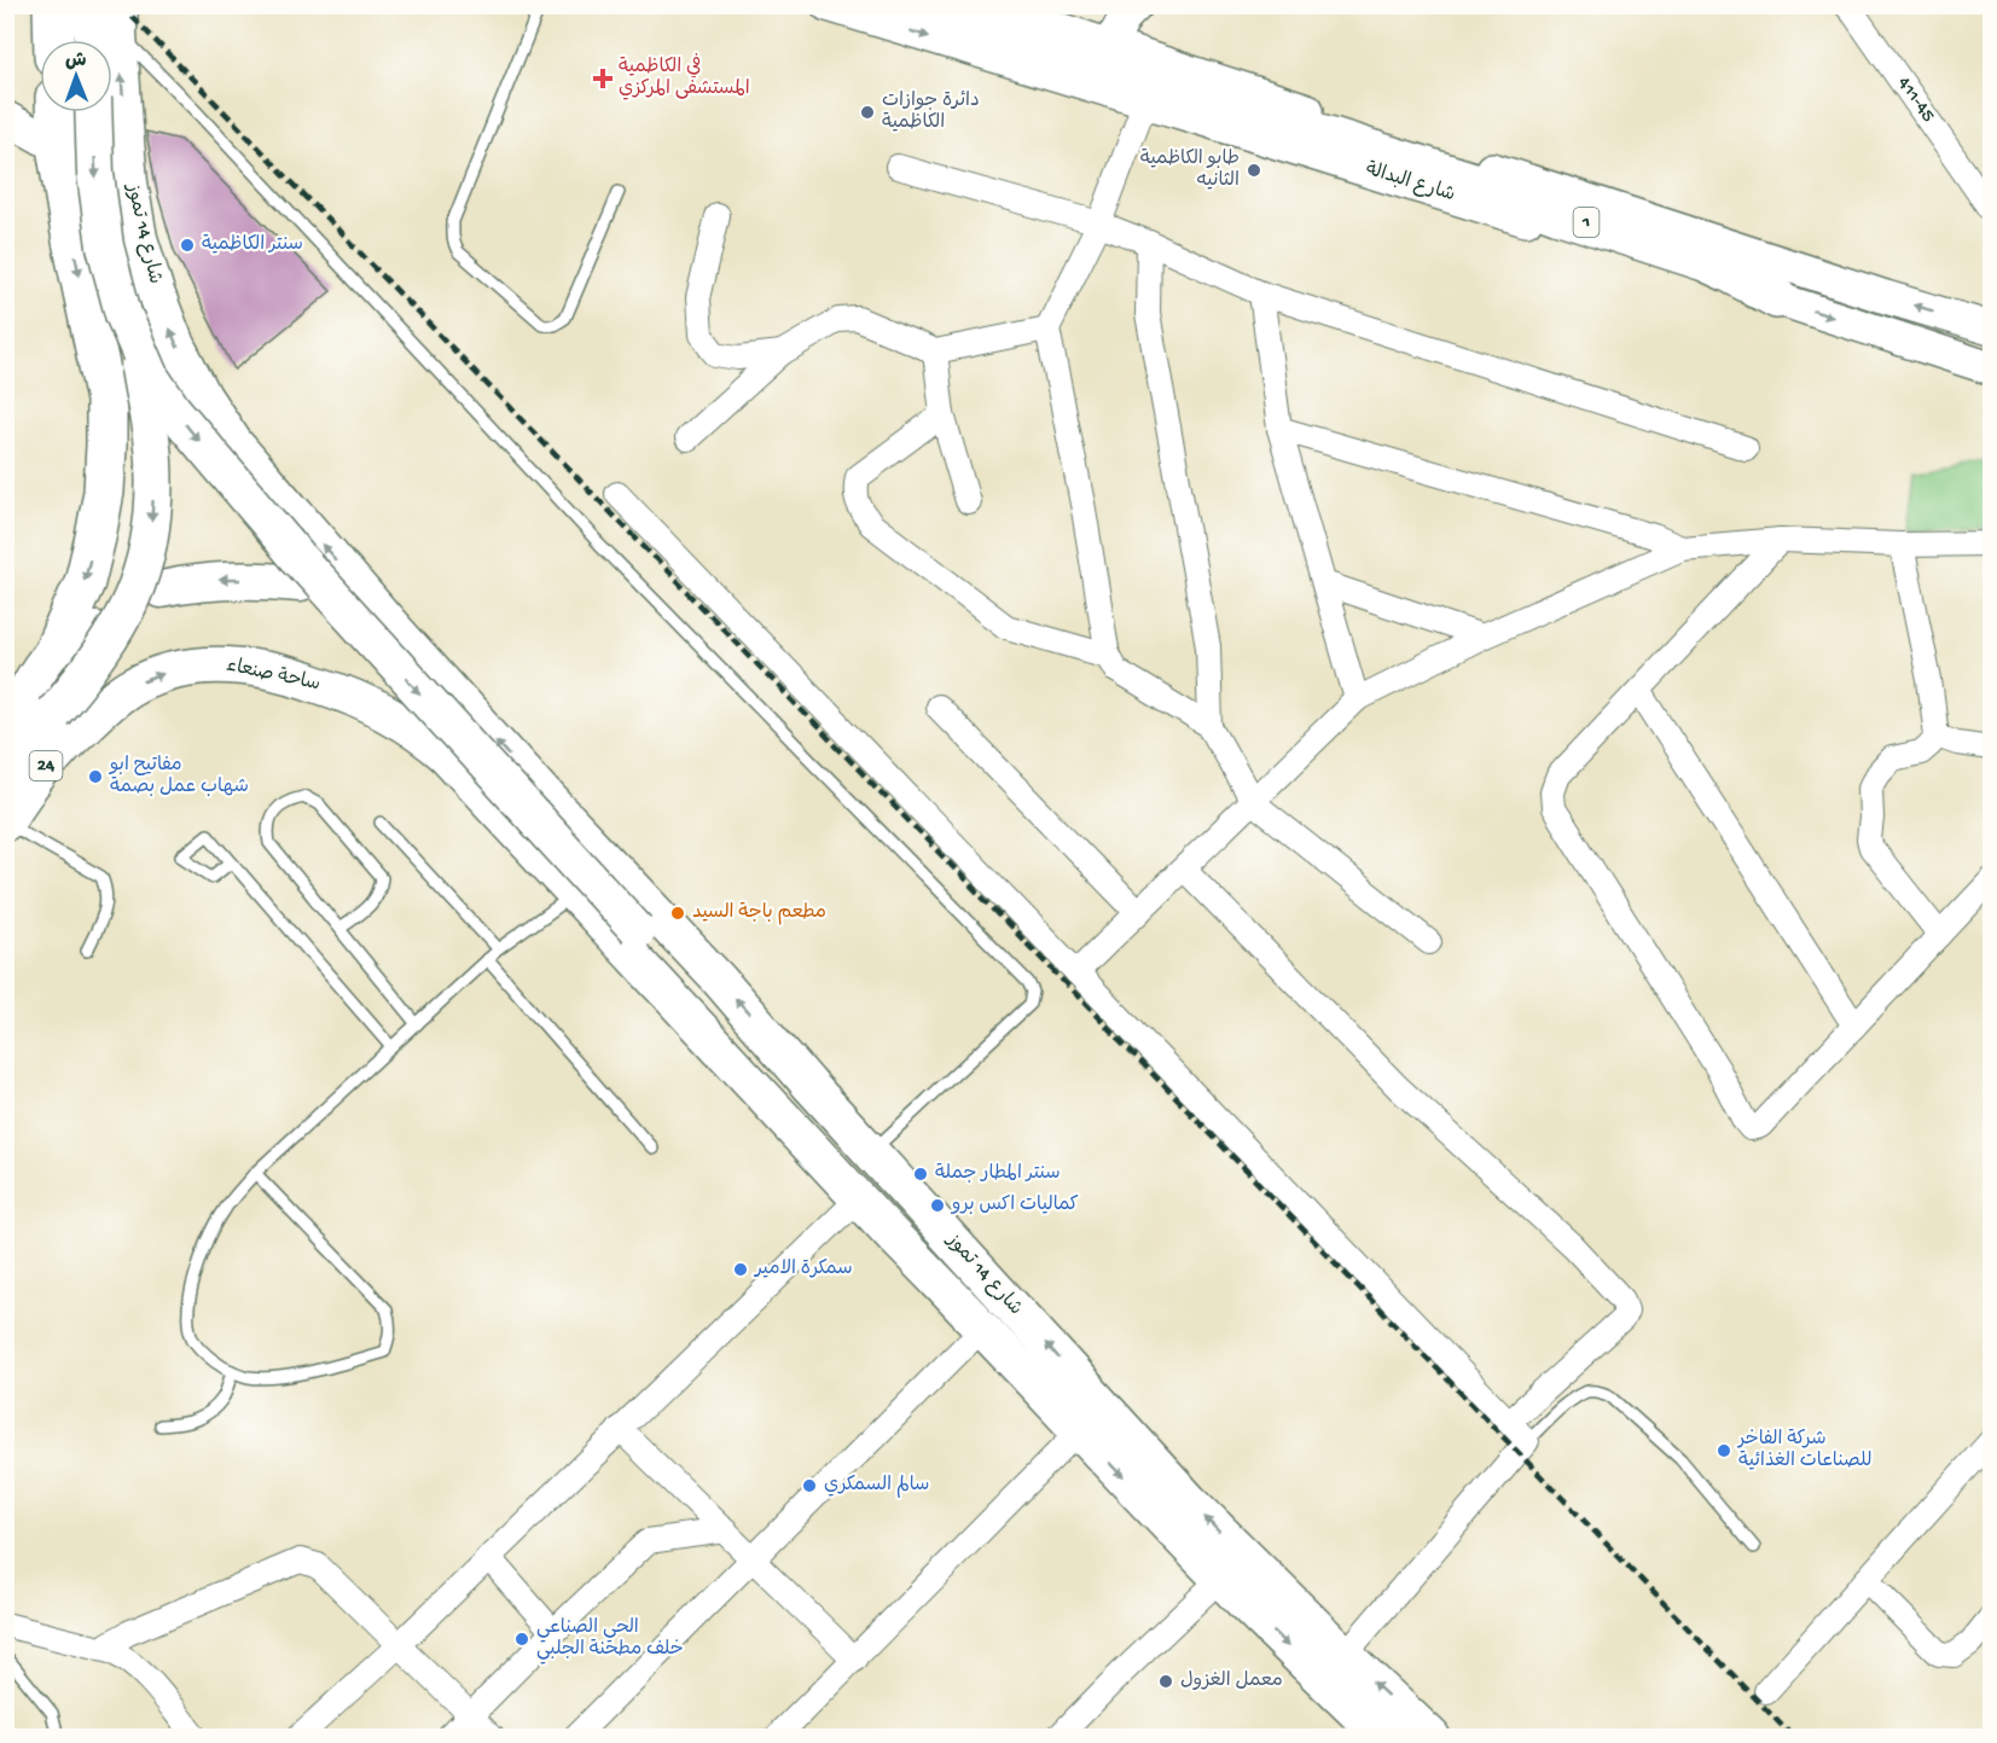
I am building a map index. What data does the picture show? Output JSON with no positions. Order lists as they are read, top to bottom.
{
  "streets": {
    "highway": ["1"],
    "main road": [
      "شارع البدالة",
      "شارع 14 تموز",
      "ساحة صنعاء",
      "24"
    ],
    "street": ["411-45"]
  },
  "crossings": [
    ["شارع 14 تموز", "ساحة صنعاء"],
    ["ساحة صنعاء", "24"]
  ],
  "one_way": ["شارع البدالة"],
  "places": {
    "health": ["في الكاظمية المستشفى المركزي"],
    "other": [
      "دائرة جوازات الكاظمية",
      "طابو الكاظمية الثانيه",
      "سنتر الكاظمية",
      "مفاتيح ابو شهاب عمل بصمة",
      "مطعم باجة السيد",
      "سنتر المطار جملة",
      "كماليات اكس برو",
      "سمكرة الامير",
      "شركة الفاخر للصناعات الغذائية",
      "سالم السمكري",
      "الحي الصناعي خلف مطحنة الجلبي",
      "معمل الغزول"
    ]
  },
  "north": "top"
}
